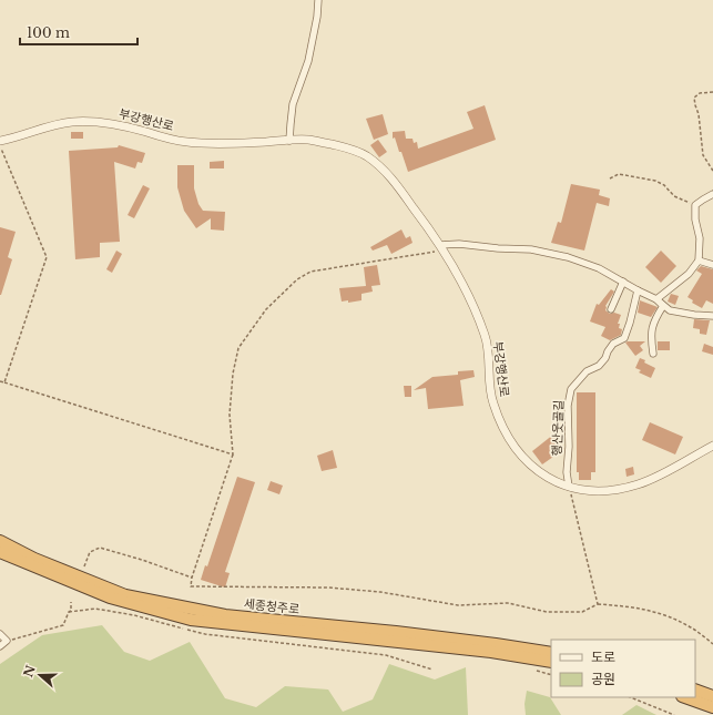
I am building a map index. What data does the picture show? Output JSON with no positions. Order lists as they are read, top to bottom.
{
  "streets": {
    "highway": ["세종청주로"],
    "street": ["부강행산로", "행산웃골길"]
  },
  "crossings": [
    ["부강행산로", "행산웃골길"]
  ],
  "legend": ["도로", "공원"],
  "scale_bar": "100 m",
  "north": "left"
}
